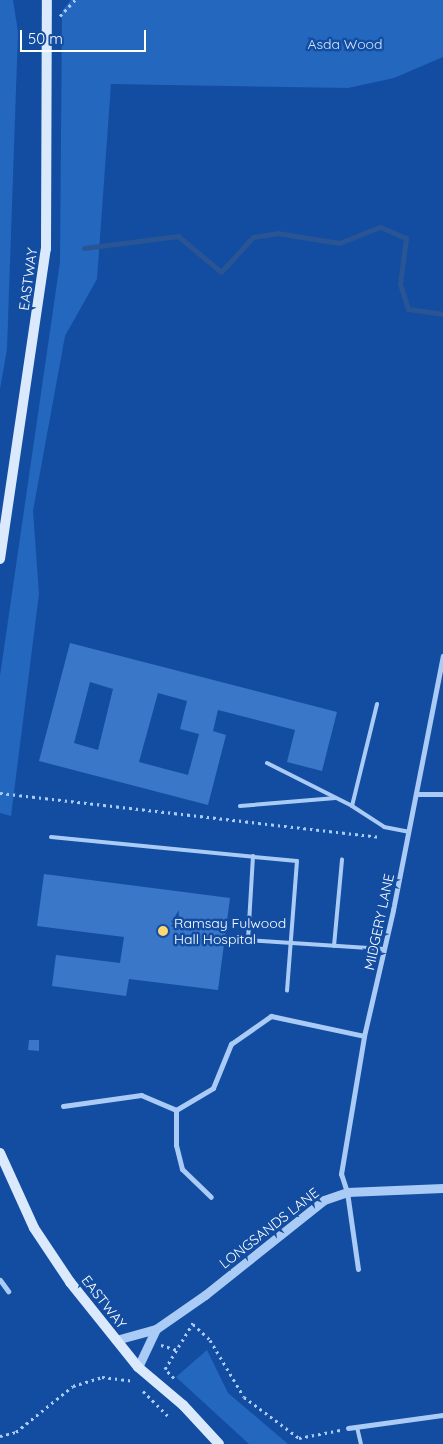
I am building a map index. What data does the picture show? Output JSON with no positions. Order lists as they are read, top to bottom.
{
  "streets": {
    "main road": ["EASTWAY"],
    "street": ["MIDGERY LANE", "LONGSANDS LANE"]
  },
  "crossings": [
    ["EASTWAY", "LONGSANDS LANE"],
    ["MIDGERY LANE", "LONGSANDS LANE"]
  ],
  "parks": ["Asda Wood"],
  "places": ["Ramsay Fulwood Hall Hospital"],
  "scale_bar": "50 m"
}
